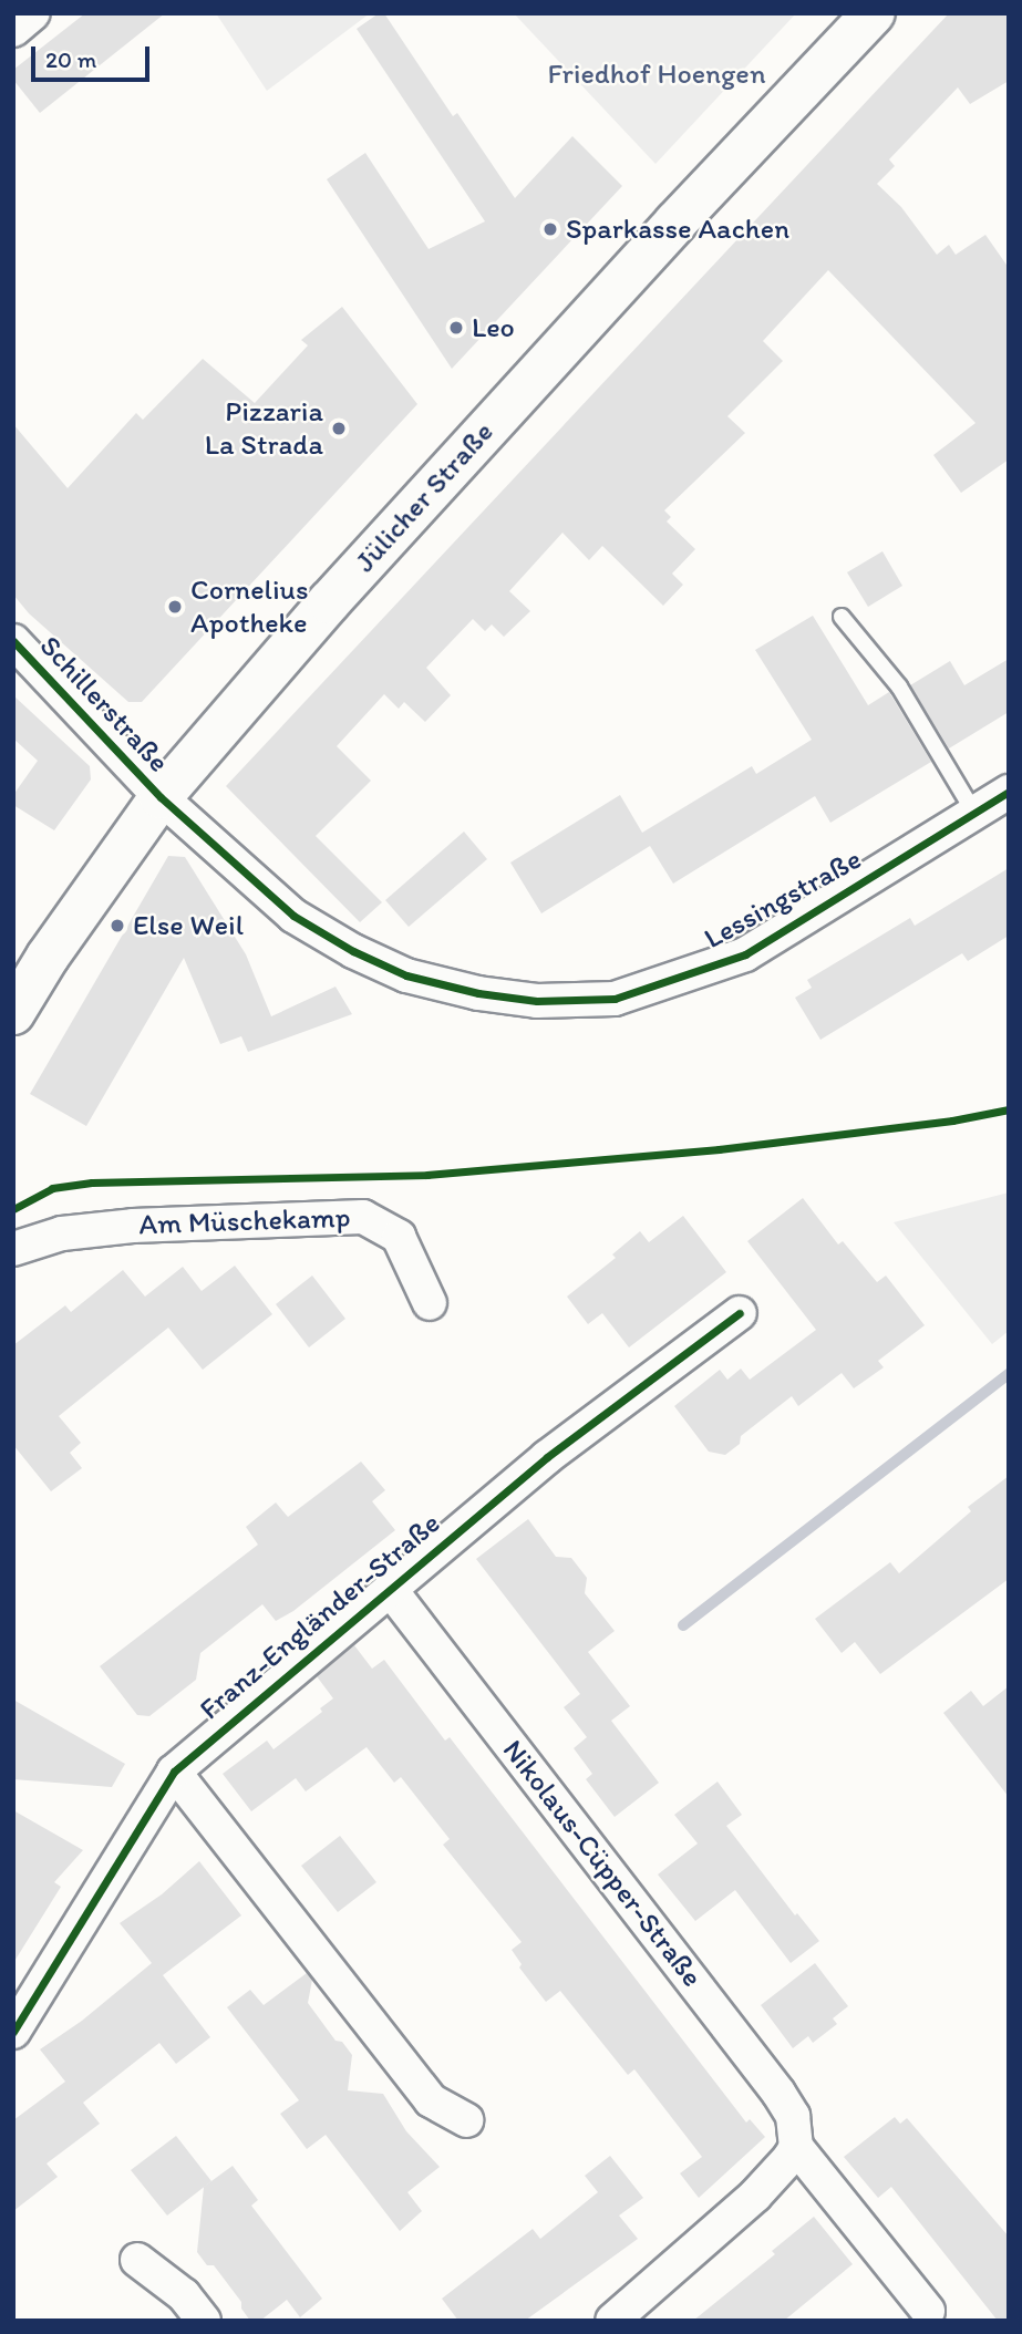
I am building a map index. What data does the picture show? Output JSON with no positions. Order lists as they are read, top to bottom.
{
  "streets": {
    "main road": ["Jülicher Straße"],
    "street": [
      "Schillerstraße",
      "Lessingstraße",
      "Am Müschekamp",
      "Franz-Engländer-Straße",
      "Nikolaus-Cüpper-Straße"
    ]
  },
  "crossings": [
    ["Jülicher Straße", "Schillerstraße"],
    ["Jülicher Straße", "Lessingstraße"],
    ["Schillerstraße", "Lessingstraße"],
    ["Franz-Engländer-Straße", "Nikolaus-Cüpper-Straße"]
  ],
  "parks": ["Friedhof Hoengen"],
  "places": [
    "Sparkasse Aachen",
    "Leo",
    "Pizzaria La Strada",
    "Cornelius Apotheke",
    "Else Weil"
  ],
  "scale_bar": "20 m"
}
